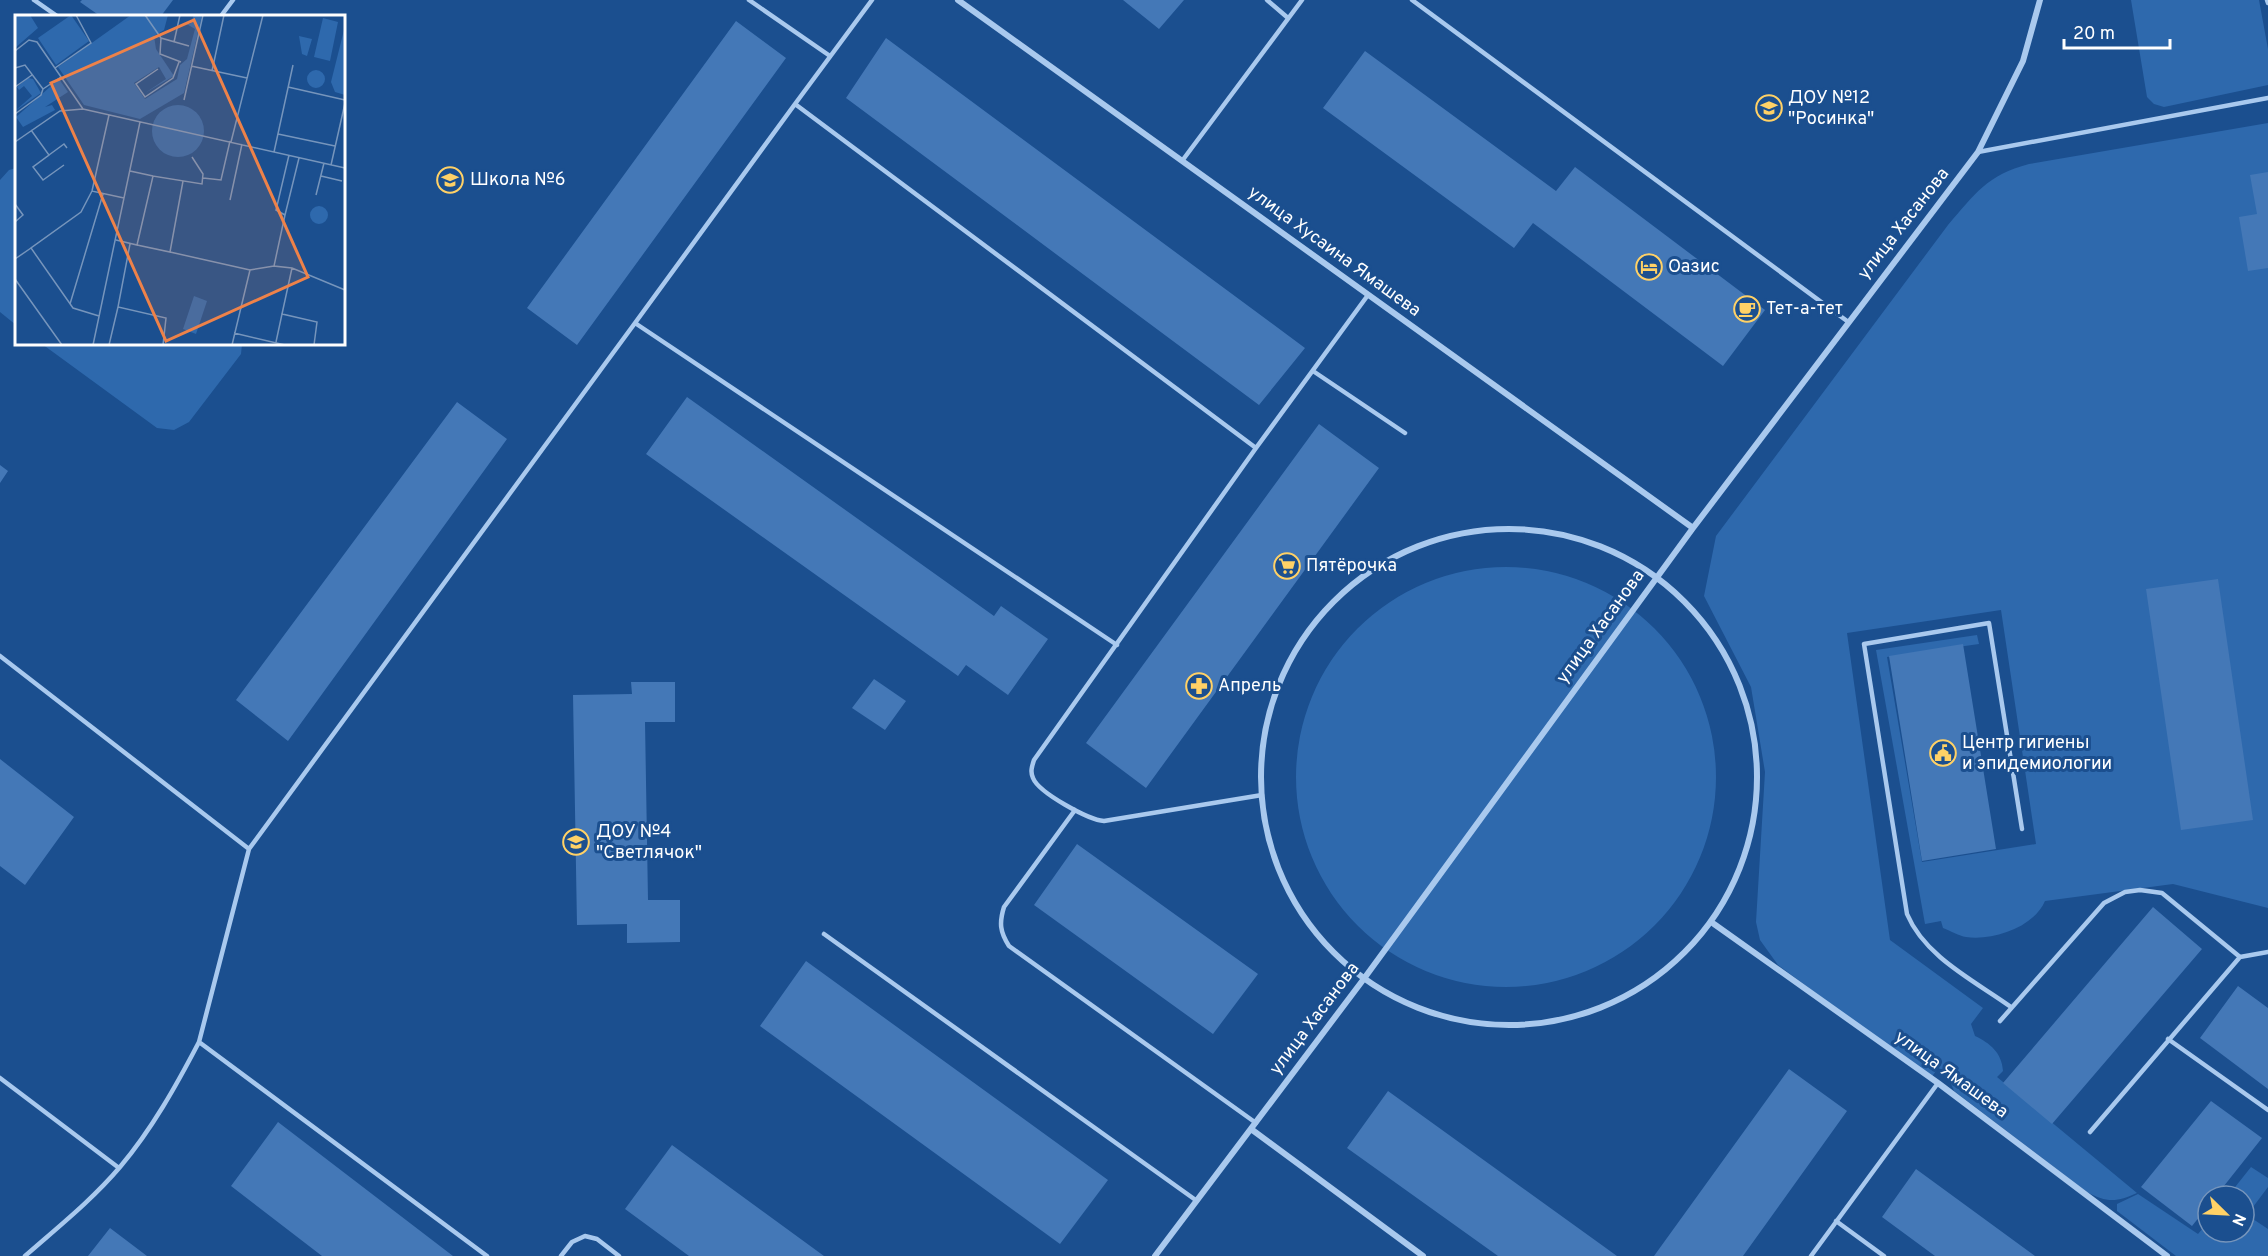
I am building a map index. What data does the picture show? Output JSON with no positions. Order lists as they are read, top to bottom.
{
  "streets": {
    "street": ["улица Хасанова", "улица Хусаина Ямашева", "улица Ямашева"]
  },
  "crossings": [
    ["улица Хасанова", "улица Хусаина Ямашева"]
  ],
  "places": {
    "school or university": ["ДОУ №12 \"Росинка\"", "Школа №6", "ДОУ №4 \"Светлячок\""],
    "hotel": ["Оазис"],
    "cafe": ["Тет-а-тет"],
    "supermarket": ["Пятёрочка"],
    "pharmacy": ["Апрель"],
    "public building": ["Центр гигиены и эпидемиологии"]
  },
  "scale_bar": "20 m",
  "north": "bottom right"
}
